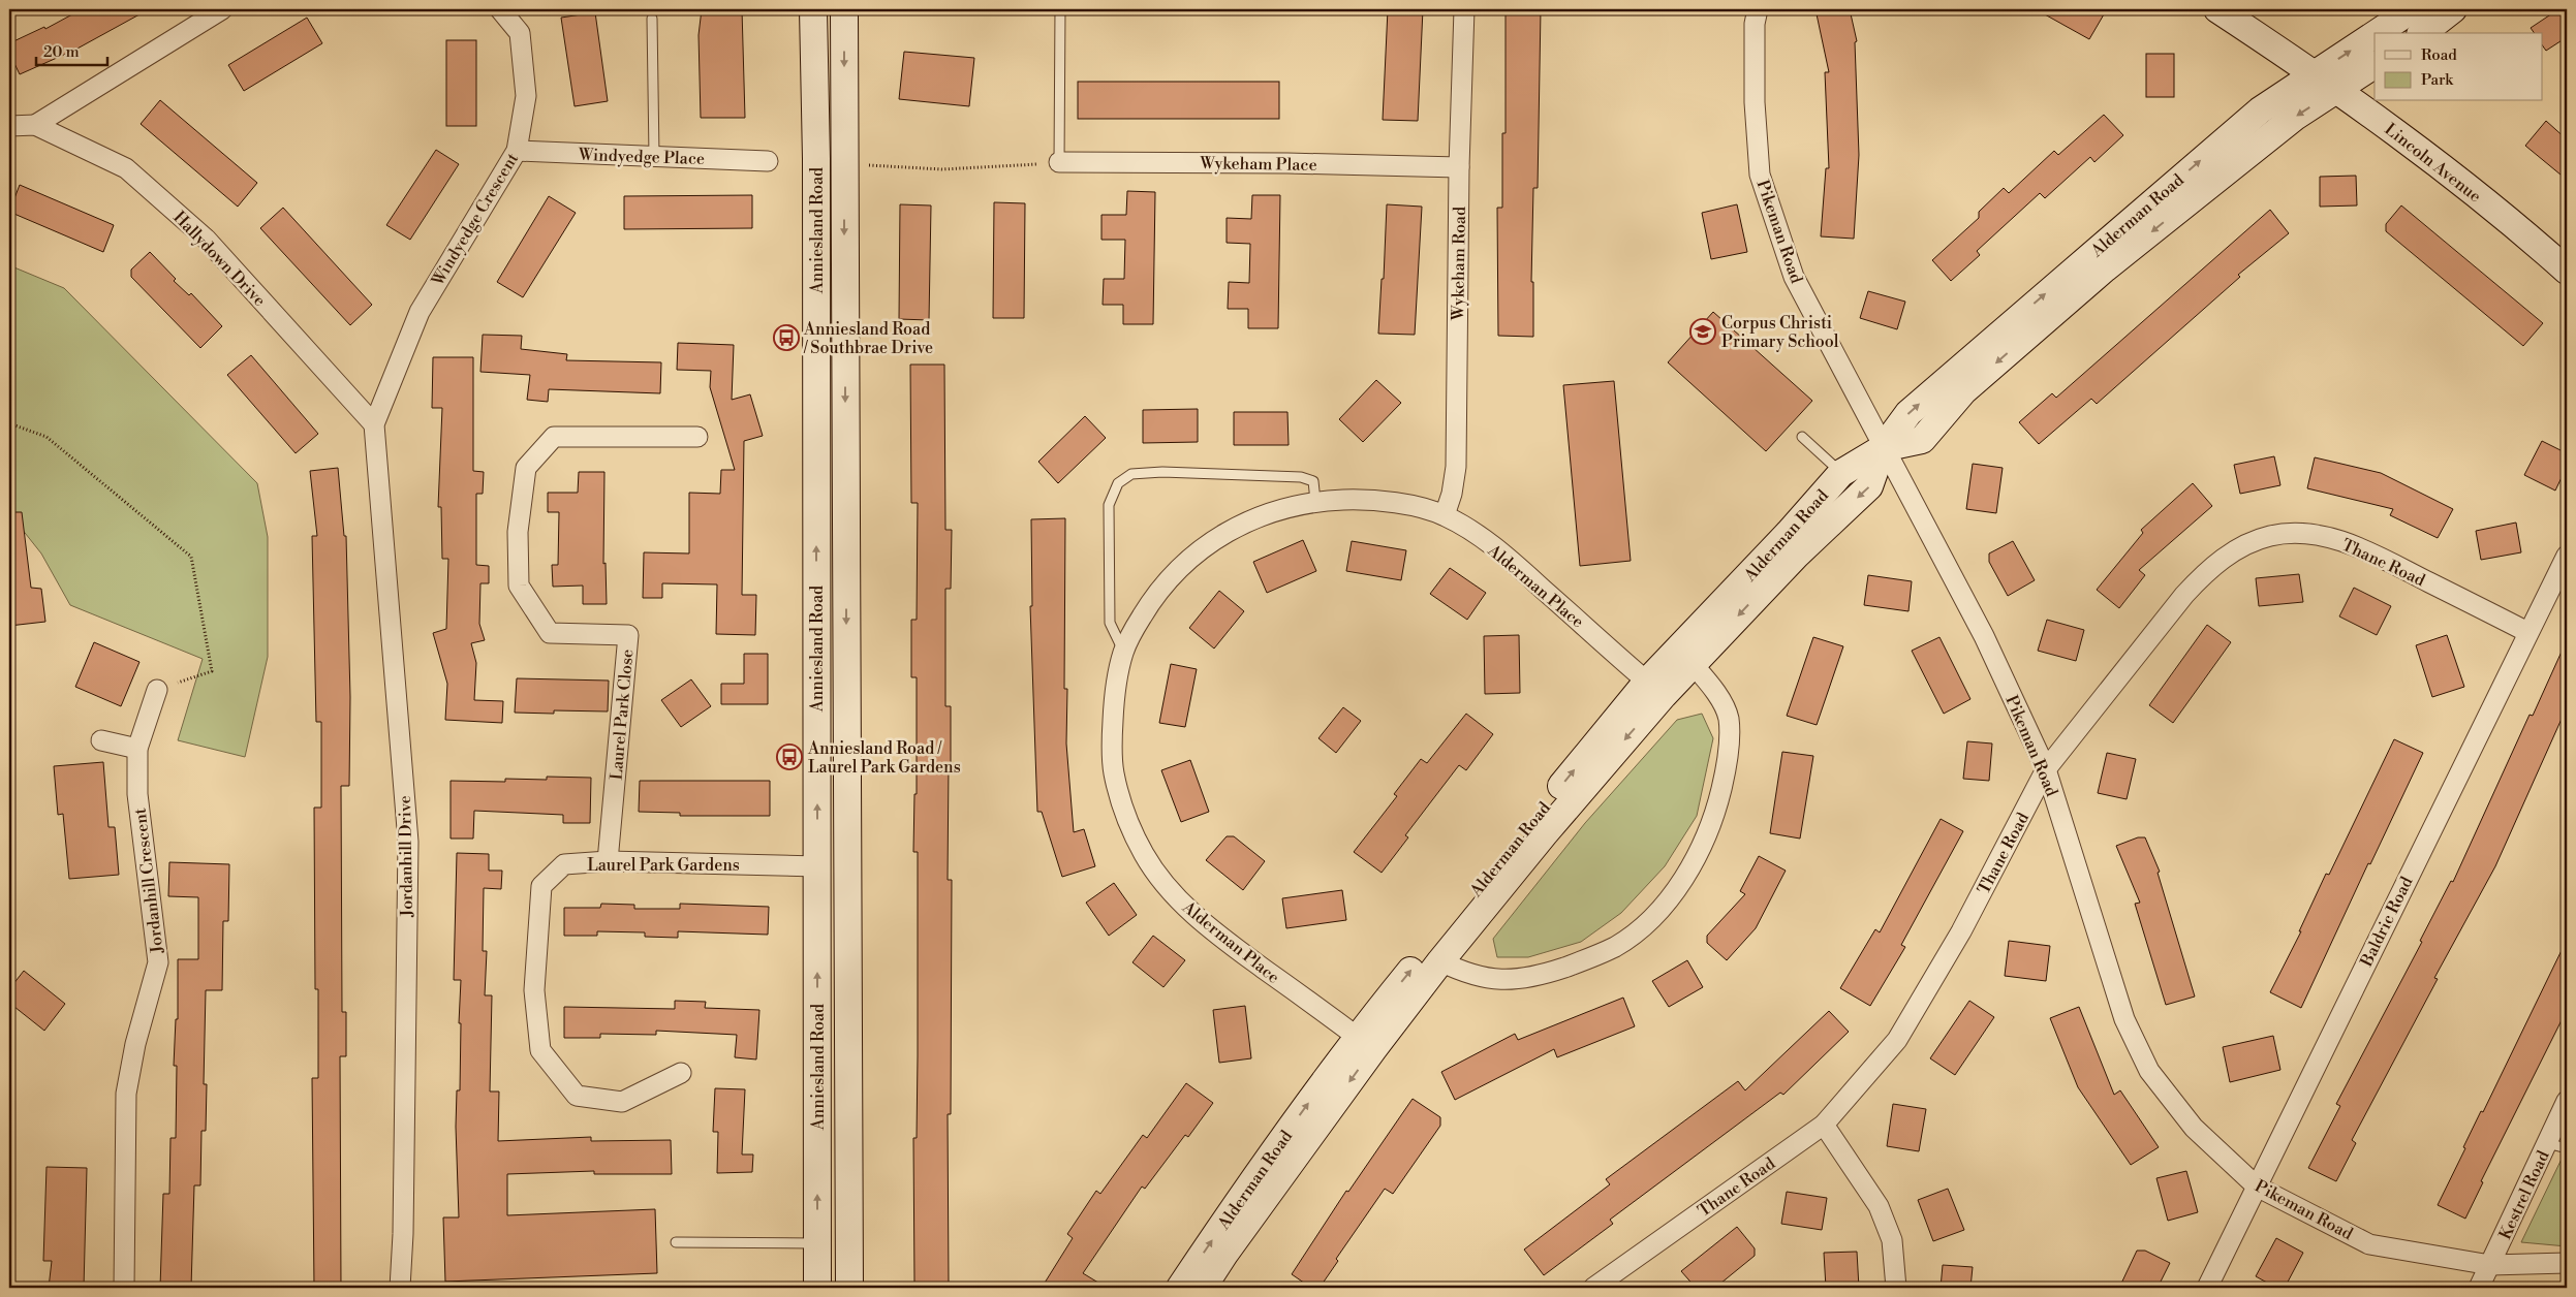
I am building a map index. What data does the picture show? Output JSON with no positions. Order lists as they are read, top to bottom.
{
  "streets": {
    "street": [
      "Windyedge Place",
      "Lincoln Avenue",
      "Wykeham Place",
      "Alderman Road",
      "Windyedge Crescent",
      "Anniesland Road",
      "Pikeman Road",
      "Hallydown Drive",
      "Wykeham Road",
      "Thane Road",
      "Alderman Place",
      "Laurel Park Close",
      "Jordanhill Drive",
      "Laurel Park Gardens",
      "Jordanhill Crescent",
      "Baldric Road",
      "Kestrel Road"
    ]
  },
  "crossings": [
    ["Windyedge Place", "Windyedge Crescent"],
    ["Lincoln Avenue", "Alderman Road"],
    ["Wykeham Place", "Wykeham Road"],
    ["Alderman Road", "Pikeman Road"],
    ["Alderman Road", "Alderman Place"],
    ["Windyedge Crescent", "Hallydown Drive"],
    ["Windyedge Crescent", "Jordanhill Drive"],
    ["Anniesland Road", "Laurel Park Gardens"],
    ["Pikeman Road", "Thane Road"],
    ["Pikeman Road", "Baldric Road"],
    ["Pikeman Road", "Kestrel Road"],
    ["Hallydown Drive", "Jordanhill Drive"],
    ["Wykeham Road", "Alderman Place"],
    ["Thane Road", "Baldric Road"],
    ["Laurel Park Close", "Laurel Park Gardens"]
  ],
  "places": {
    "school or university": ["Corpus Christi Primary School"],
    "bus stop": ["Anniesland Road / Southbrae Drive", "Anniesland Road / Laurel Park Gardens"]
  },
  "legend": ["Road", "Park"],
  "scale_bar": "20 m"
}
